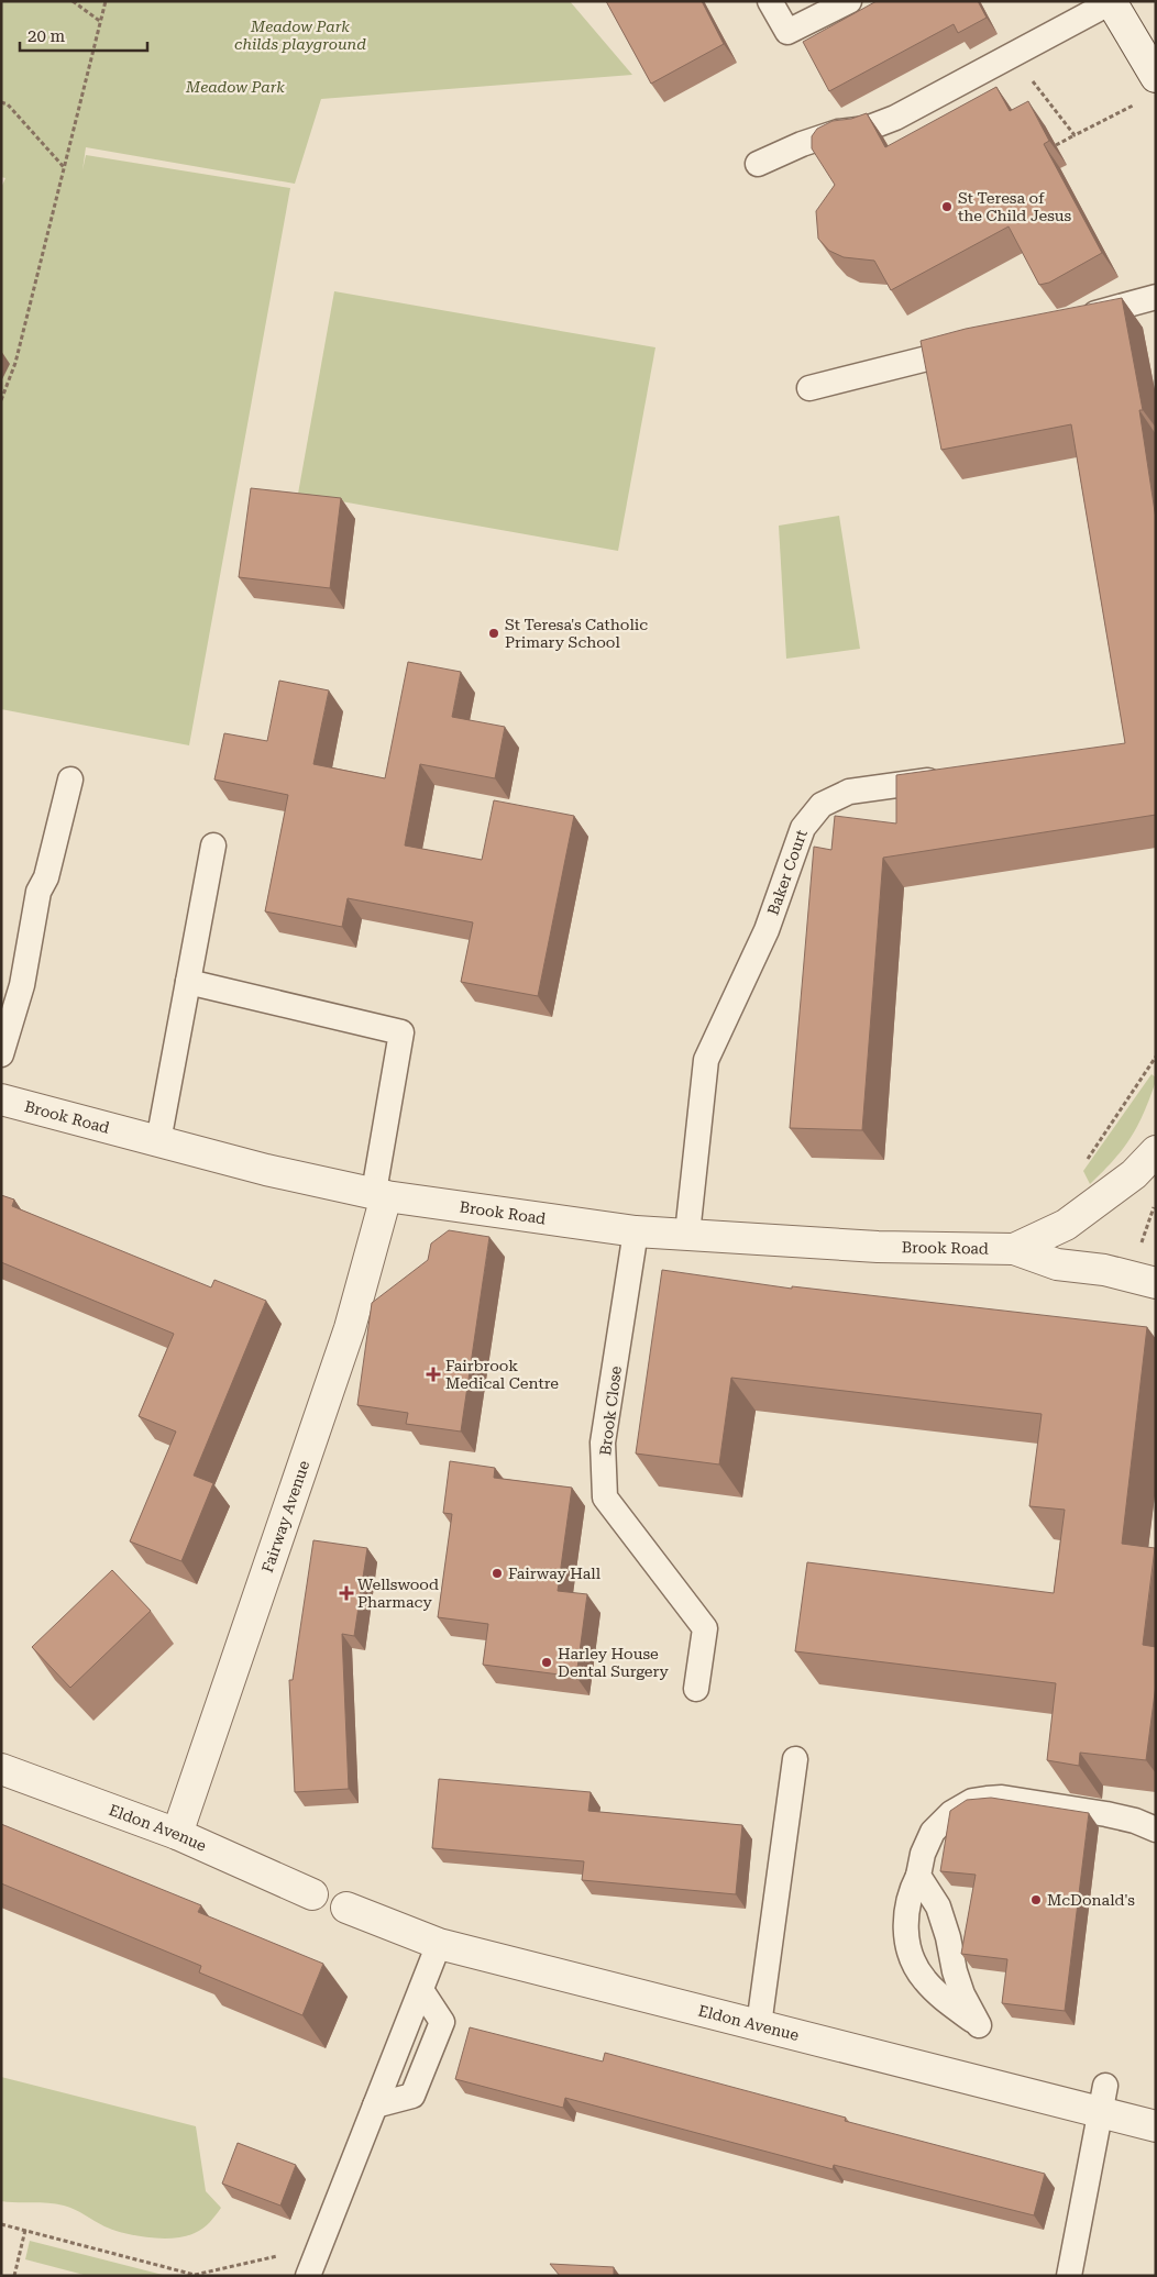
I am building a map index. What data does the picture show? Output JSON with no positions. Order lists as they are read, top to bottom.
{
  "streets": {
    "street": ["Brook Road", "Fairway Avenue", "Eldon Avenue"],
    "lane": ["Baker Court", "Brook Close"]
  },
  "crossings": [
    ["Baker Court", "Brook Road"],
    ["Brook Road", "Brook Close"],
    ["Brook Road", "Fairway Avenue"],
    ["Fairway Avenue", "Eldon Avenue"]
  ],
  "parks": ["Meadow Park childs playground", "Meadow Park"],
  "places": {
    "other": [
      "St Teresa of the Child Jesus",
      "St Teresa's Catholic Primary School",
      "Fairway Hall",
      "Harley House Dental Surgery",
      "McDonald's"
    ],
    "health": ["Fairbrook Medical Centre", "Wellswood Pharmacy"]
  },
  "scale_bar": "20 m"
}
